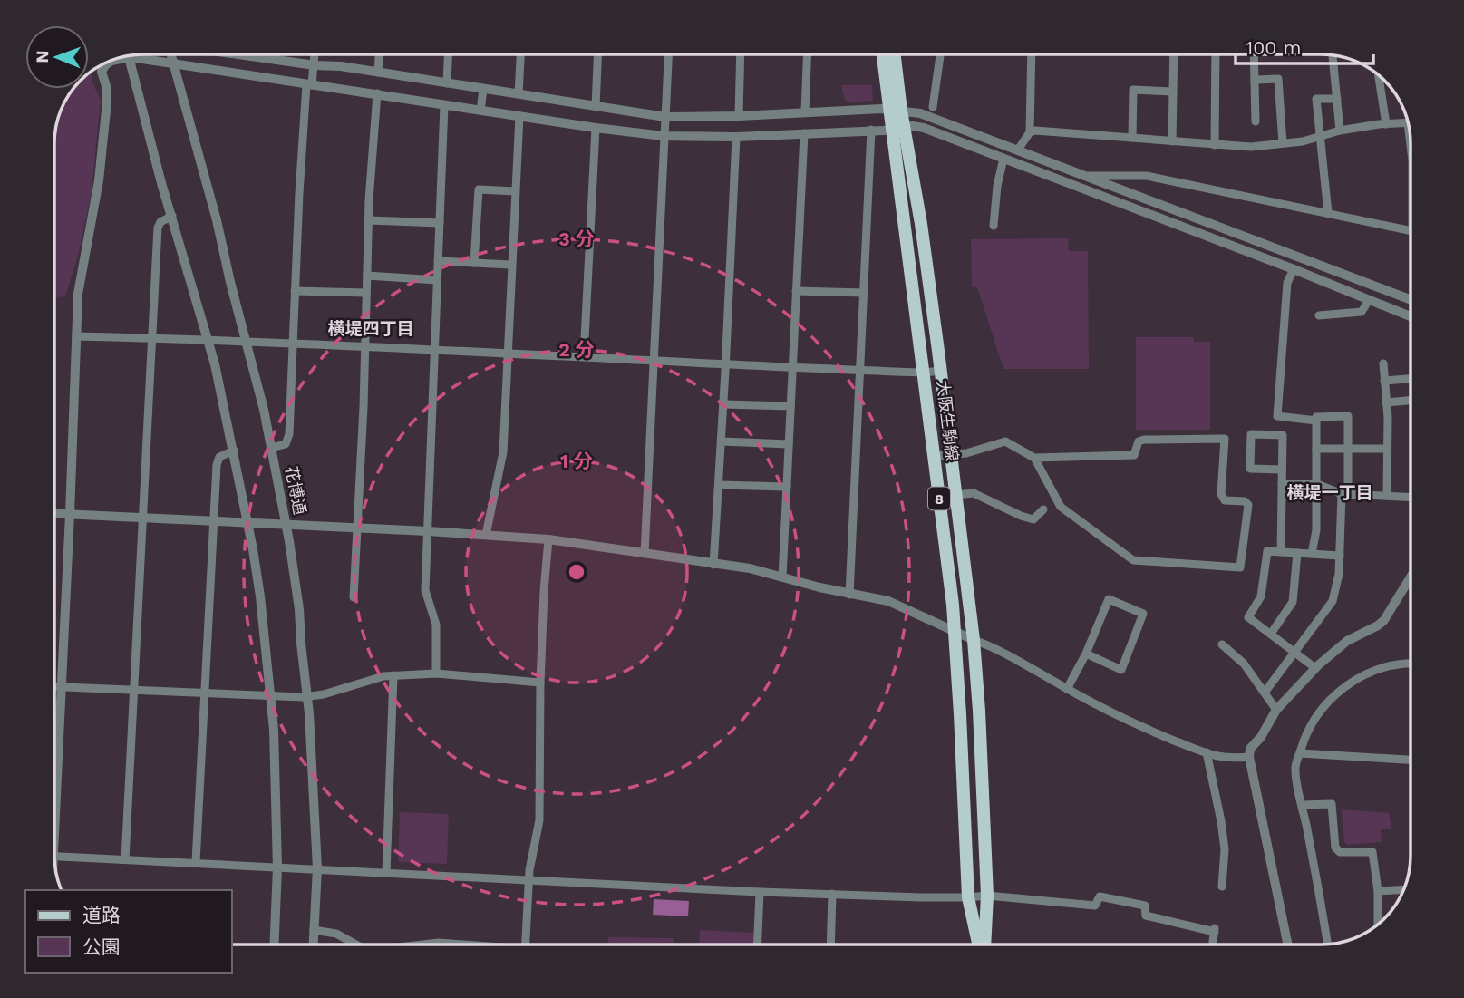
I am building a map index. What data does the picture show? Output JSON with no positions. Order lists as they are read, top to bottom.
{
  "streets": {
    "main road": ["大阪生駒線", "8"],
    "street": ["花博通"]
  },
  "districts": ["横堤四丁目", "横堤一丁目"],
  "legend": ["道路", "公園"],
  "scale_bar": "100 m",
  "north": "left",
  "rings": ["3 分", "2 分", "1 分"]
}
